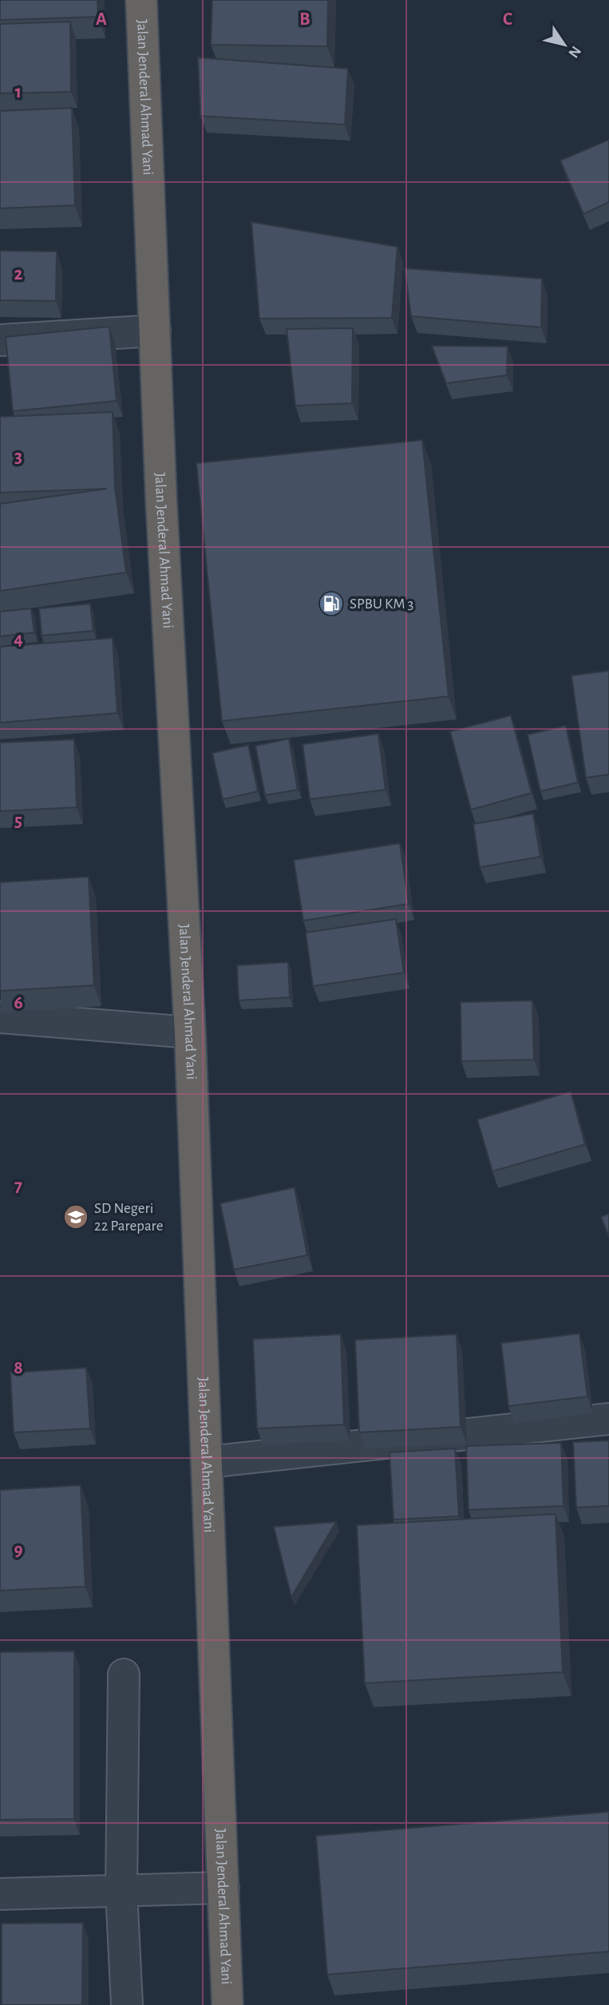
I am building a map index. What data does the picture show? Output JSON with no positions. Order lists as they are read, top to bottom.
{
  "streets": {
    "highway": ["Jalan Jenderal Ahmad Yani"]
  },
  "places": {
    "fuel station": ["SPBU KM 3"],
    "school or university": ["SD Negeri 22 Parepare"]
  },
  "north": "bottom right",
  "grid": {
    "columns": ["A", "B", "C"],
    "rows": [
      "1",
      "2",
      "3",
      "4",
      "5",
      "6",
      "7",
      "8",
      "9"
    ]
  }
}
